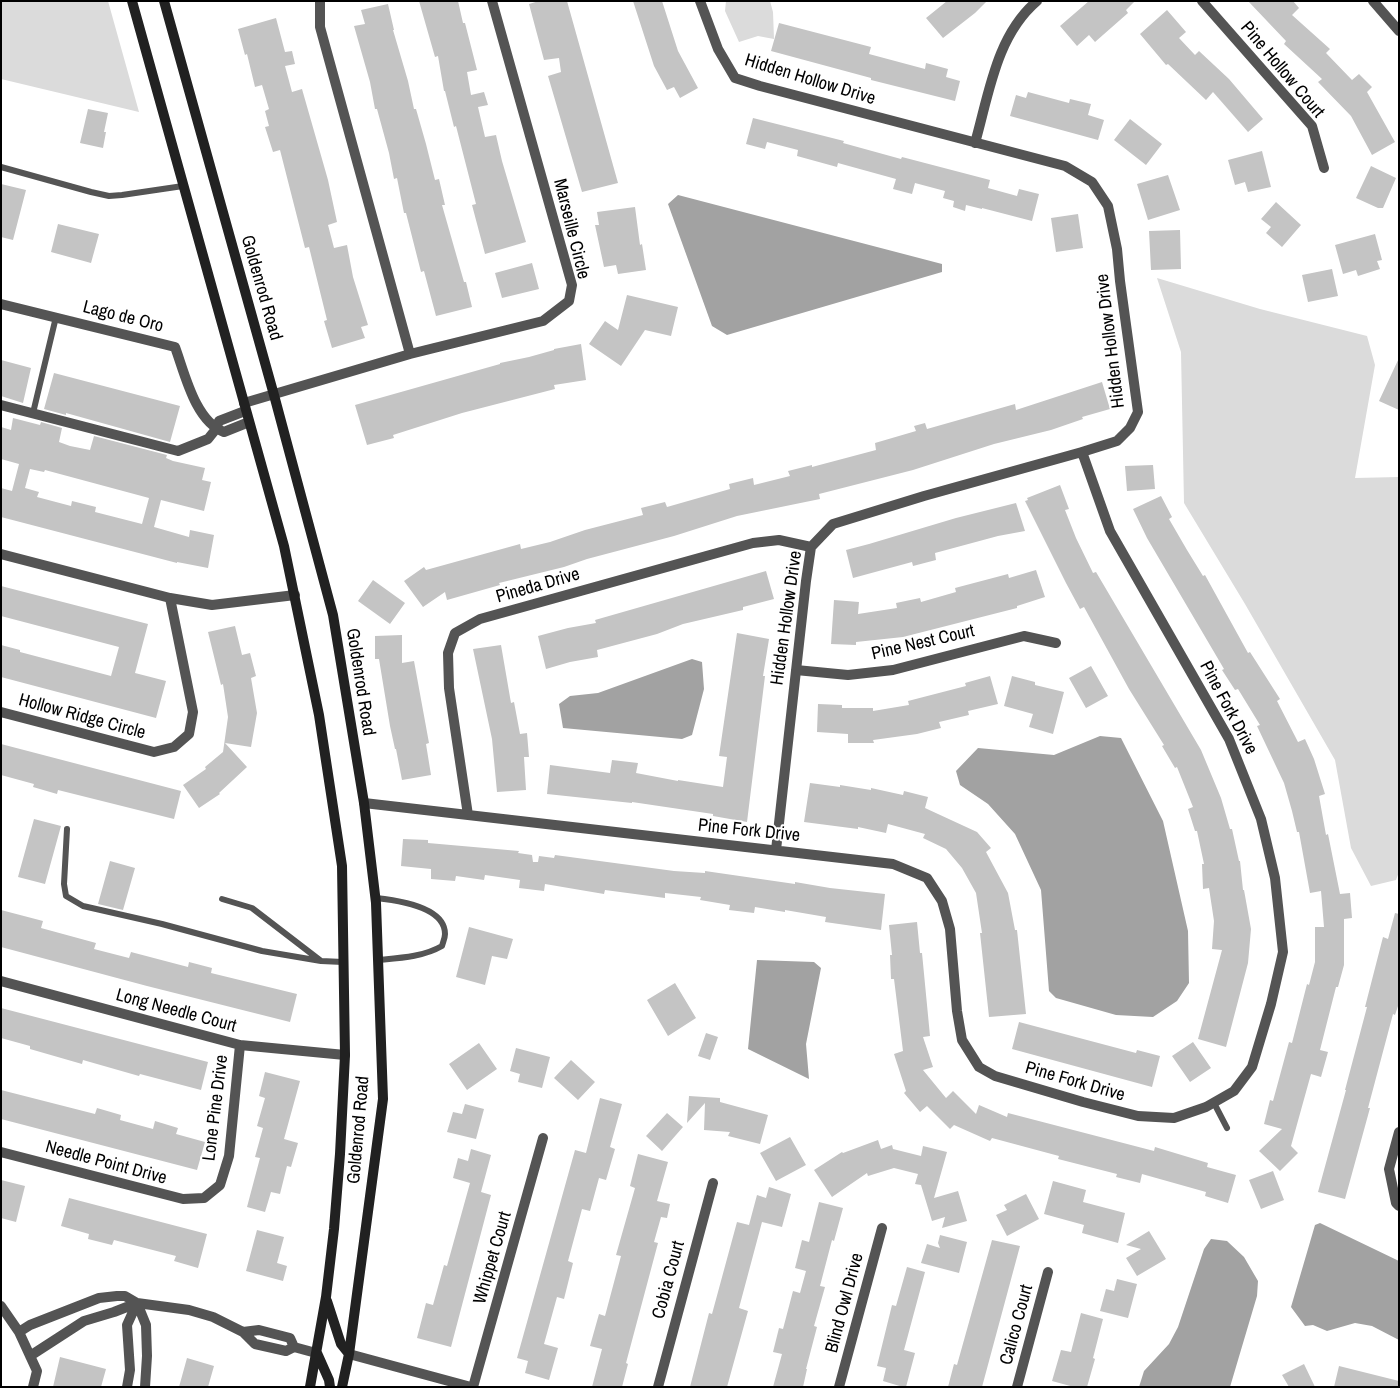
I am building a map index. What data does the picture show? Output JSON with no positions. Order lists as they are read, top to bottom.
{
  "streets": {
    "main road": ["Goldenrod Road"],
    "street": [
      "Pine Hollow Court",
      "Hidden Hollow Drive",
      "Marseille Circle",
      "Lago de Oro",
      "Pineda Drive",
      "Pine Nest Court",
      "Pine Fork Drive",
      "Hollow Ridge Circle",
      "Long Needle Court",
      "Lone Pine Drive",
      "Needle Point Drive",
      "Whippet Court",
      "Cobia Court",
      "Blind Owl Drive",
      "Calico Court"
    ]
  },
  "crossings": [
    ["Hidden Hollow Drive", "Pineda Drive"],
    ["Hidden Hollow Drive", "Pine Nest Court"],
    ["Hidden Hollow Drive", "Pine Fork Drive"],
    ["Marseille Circle", "Goldenrod Road"],
    ["Goldenrod Road", "Pine Fork Drive"],
    ["Goldenrod Road", "Long Needle Court"],
    ["Pineda Drive", "Pine Fork Drive"],
    ["Long Needle Court", "Lone Pine Drive"],
    ["Lone Pine Drive", "Needle Point Drive"]
  ]
}
